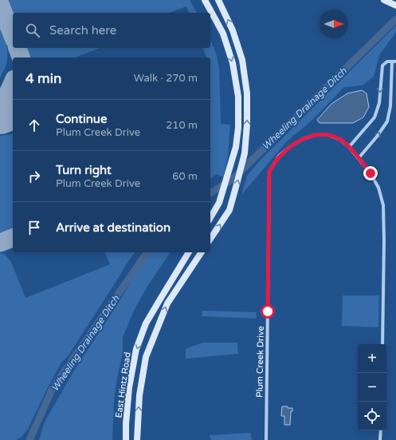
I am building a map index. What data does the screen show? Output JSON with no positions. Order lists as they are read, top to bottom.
{
  "streets": {
    "main road": ["East Hintz Road"],
    "street": ["Plum Creek Drive"]
  },
  "water": ["Wheeling Drainage Ditch"],
  "north": "right",
  "page": {
    "search": "Search here",
    "heading": ["4 min", "Walk · 270 m"],
    "list": [
      ["Continue", "Plum Creek Drive", "210 m"],
      ["Turn right", "Plum Creek Drive", "60 m"],
      "Arrive at destination"
    ],
    "map_buttons": ["+", "−"]
  }
}
